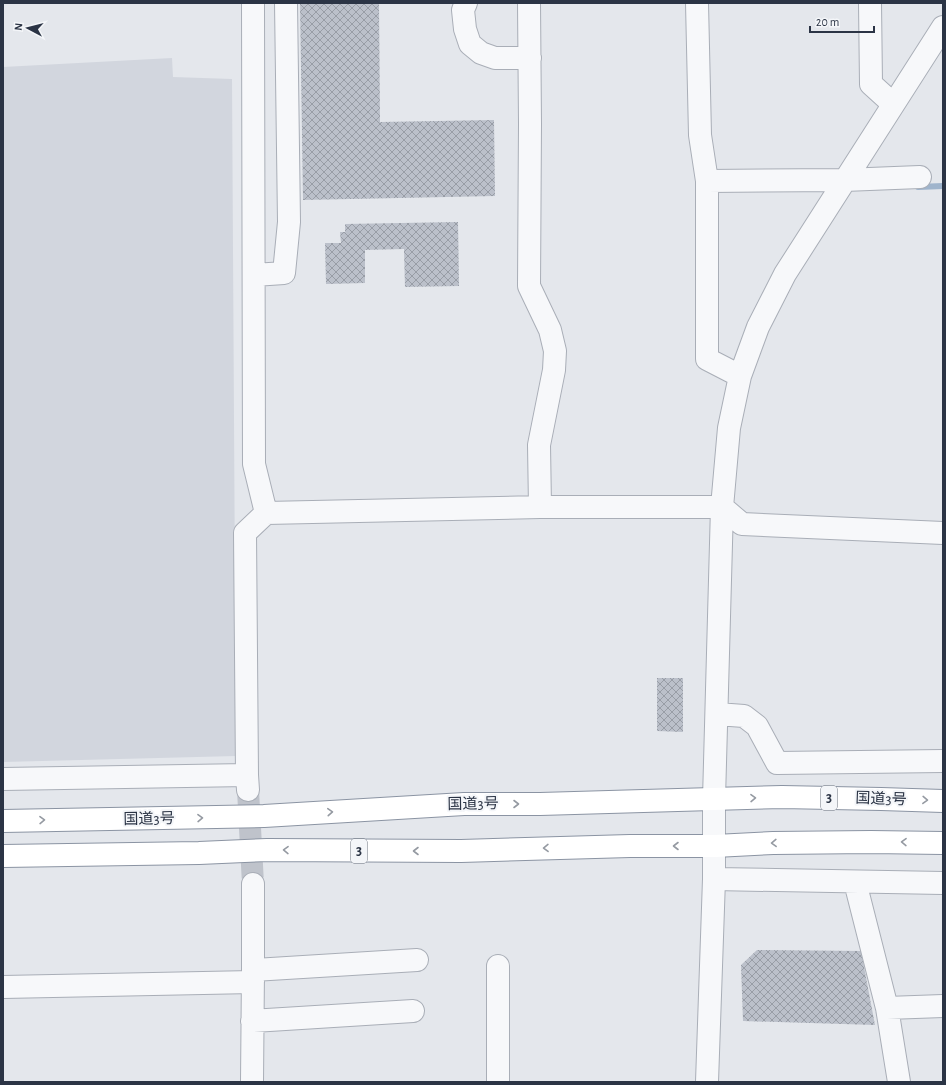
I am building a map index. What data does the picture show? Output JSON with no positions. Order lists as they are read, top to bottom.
{
  "streets": {
    "highway": ["3", "国道3号"]
  },
  "scale_bar": "20 m",
  "north": "left"
}
